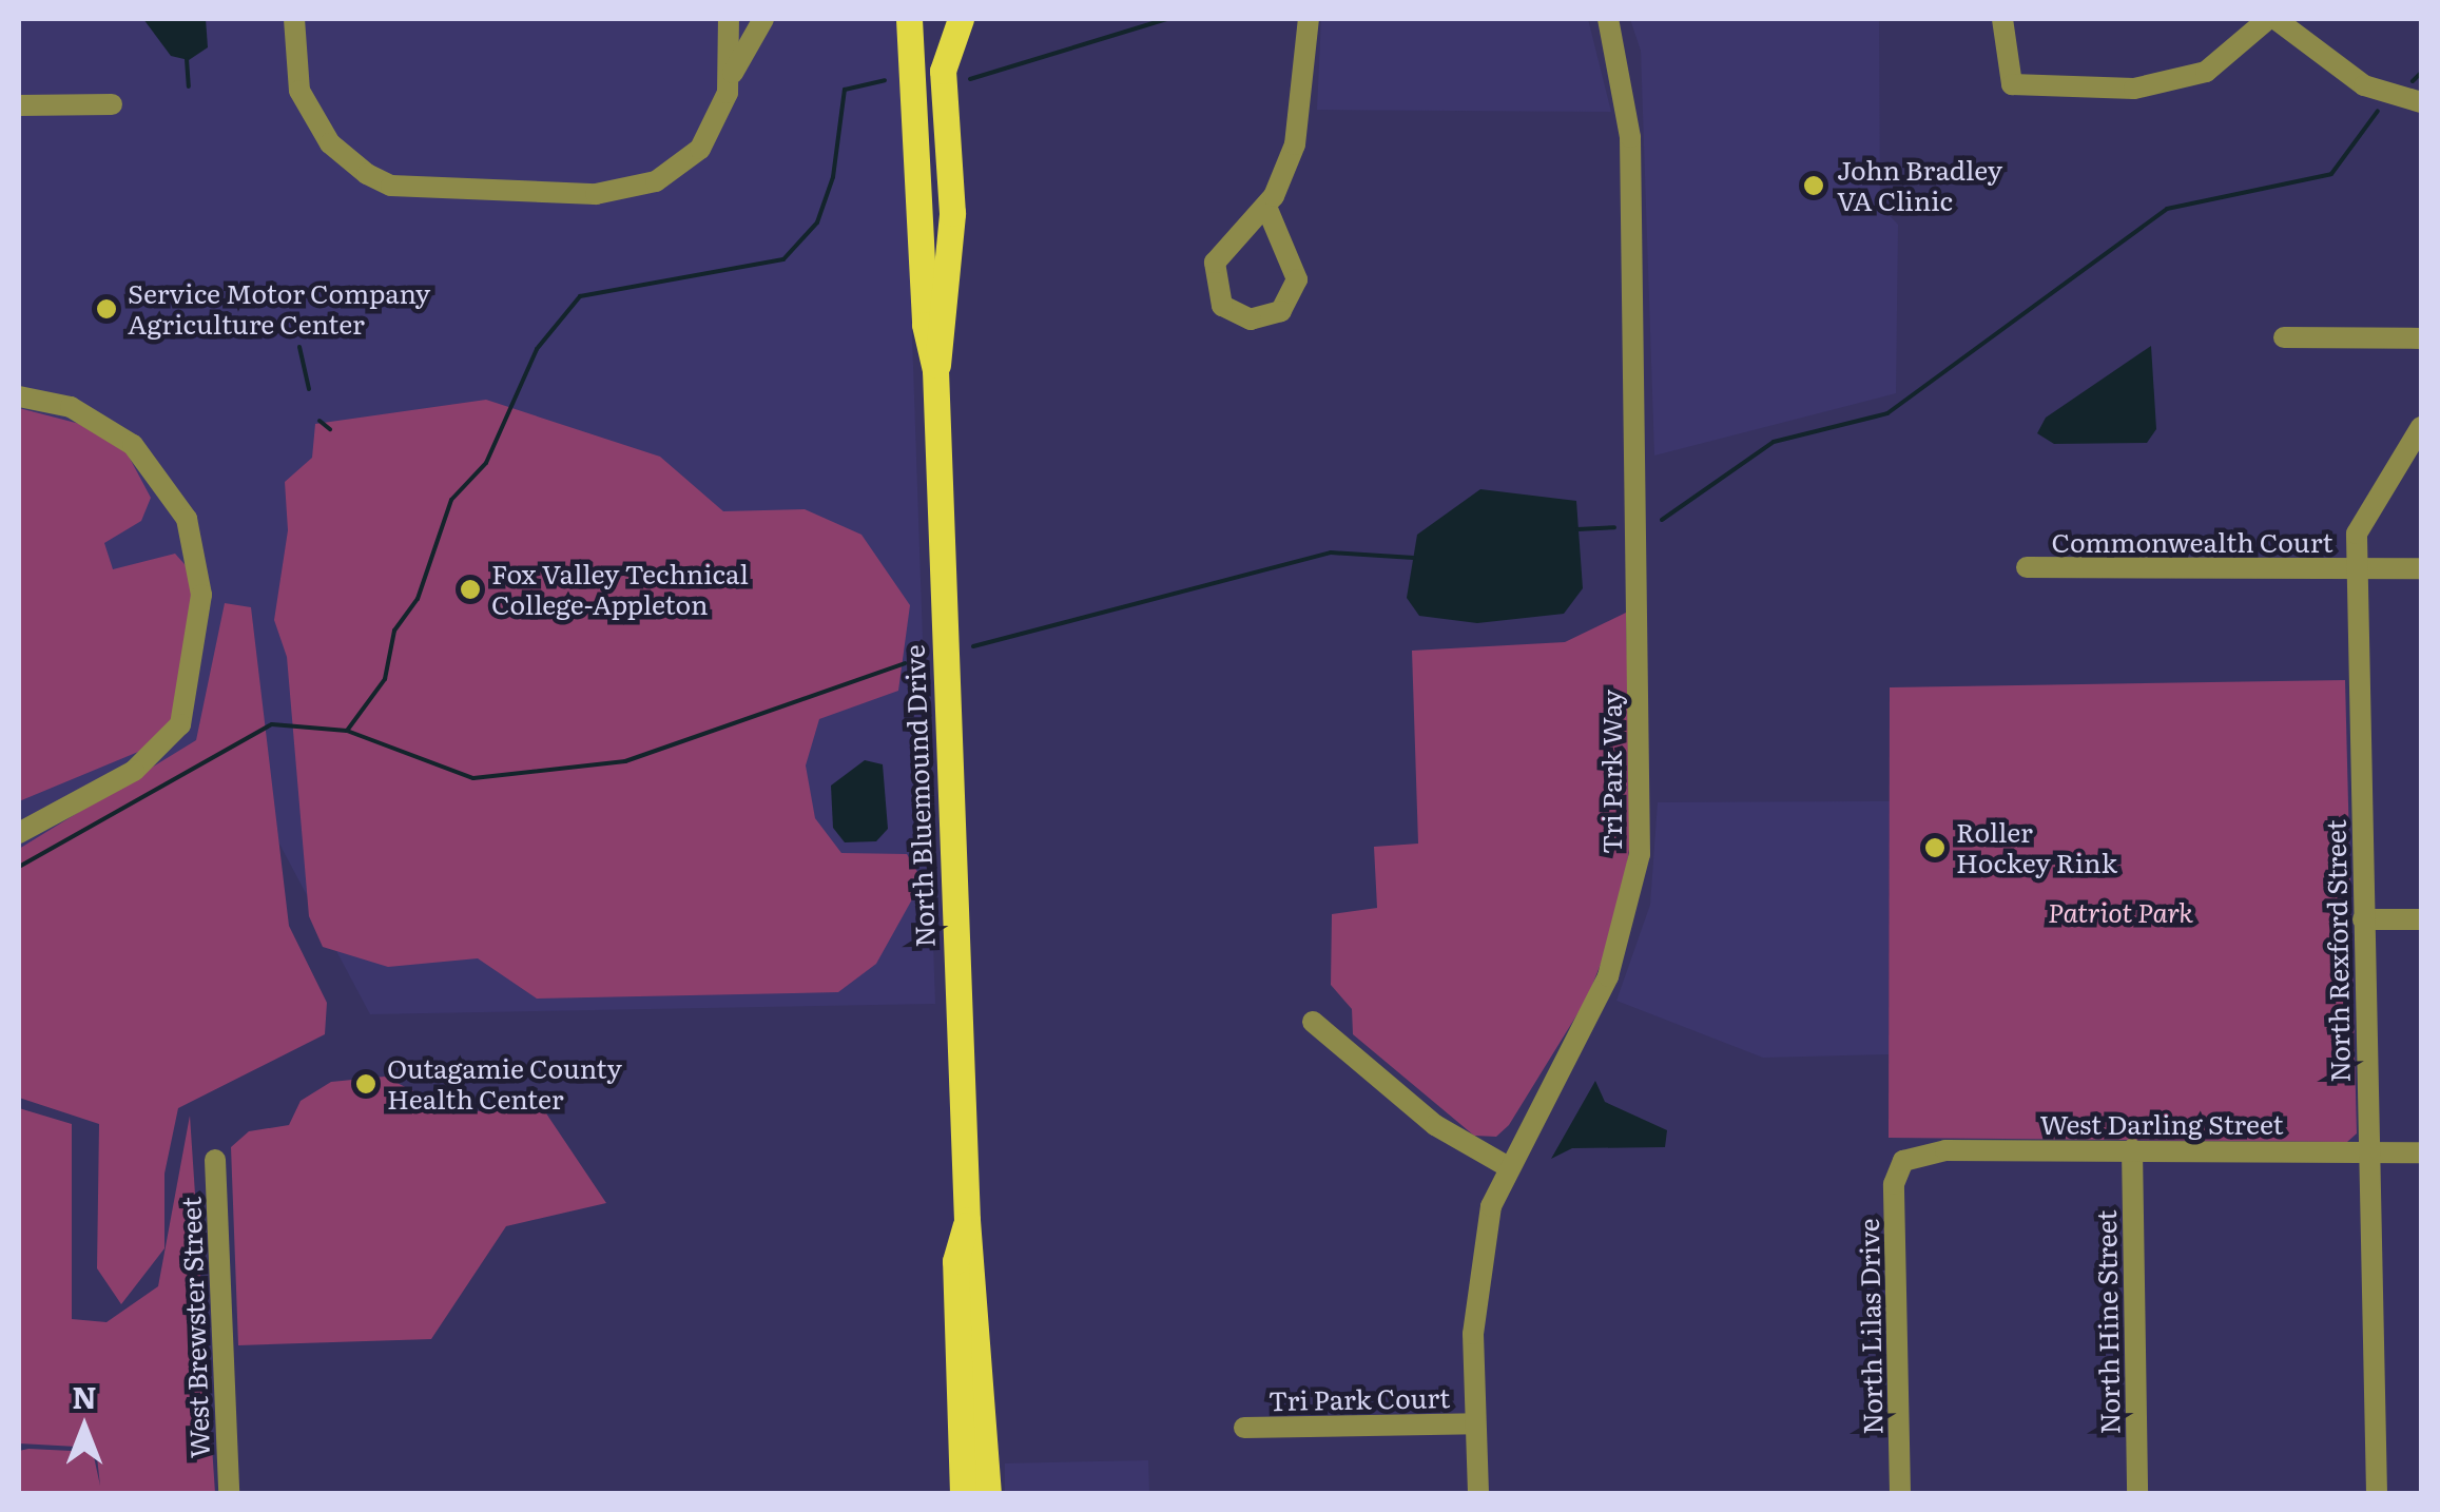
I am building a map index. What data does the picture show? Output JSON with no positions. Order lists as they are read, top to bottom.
{
  "streets": {
    "main road": ["North Bluemound Drive"],
    "street": [
      "Commonwealth Court",
      "Tri Park Way",
      "North Rexford Street",
      "West Darling Street",
      "North Hine Street",
      "North Lilas Drive",
      "West Brewster Street",
      "Tri Park Court"
    ]
  },
  "crossings": [
    ["Commonwealth Court", "North Rexford Street"],
    ["Tri Park Way", "Tri Park Court"],
    ["North Rexford Street", "West Darling Street"],
    ["West Darling Street", "North Hine Street"],
    ["West Darling Street", "North Lilas Drive"]
  ],
  "parks": ["Patriot Park"],
  "places": [
    "John Bradley VA Clinic",
    "Service Motor Company Agriculture Center",
    "Fox Valley Technical College-Appleton",
    "Roller Hockey Rink",
    "Outagamie County Health Center"
  ],
  "north": "top"
}
